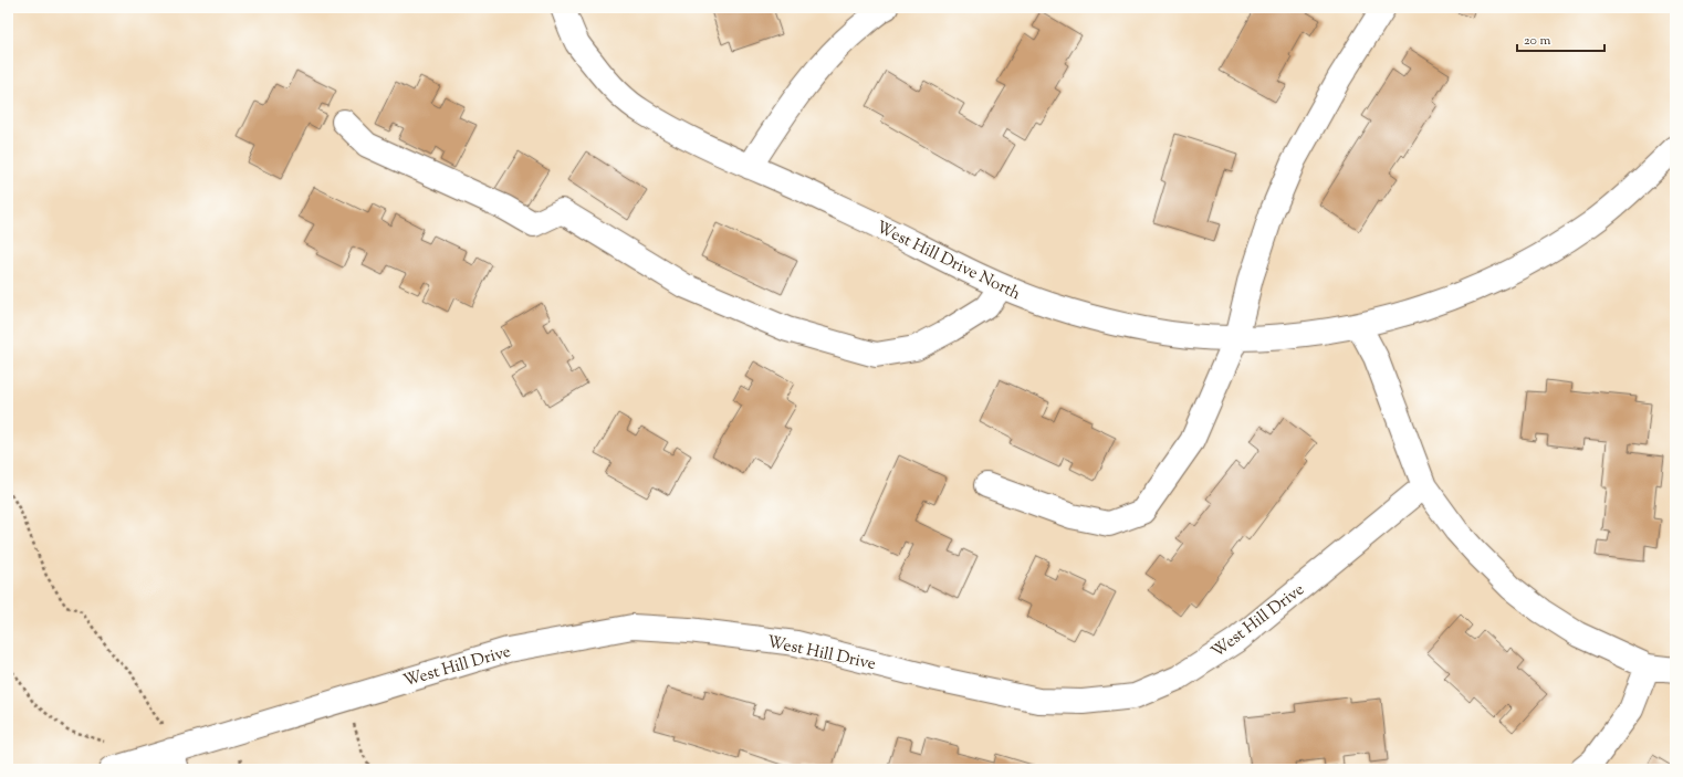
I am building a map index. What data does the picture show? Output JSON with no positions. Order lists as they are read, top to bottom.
{
  "streets": {
    "street": ["West Hill Drive North", "West Hill Drive"]
  },
  "scale_bar": "20 m"
}
